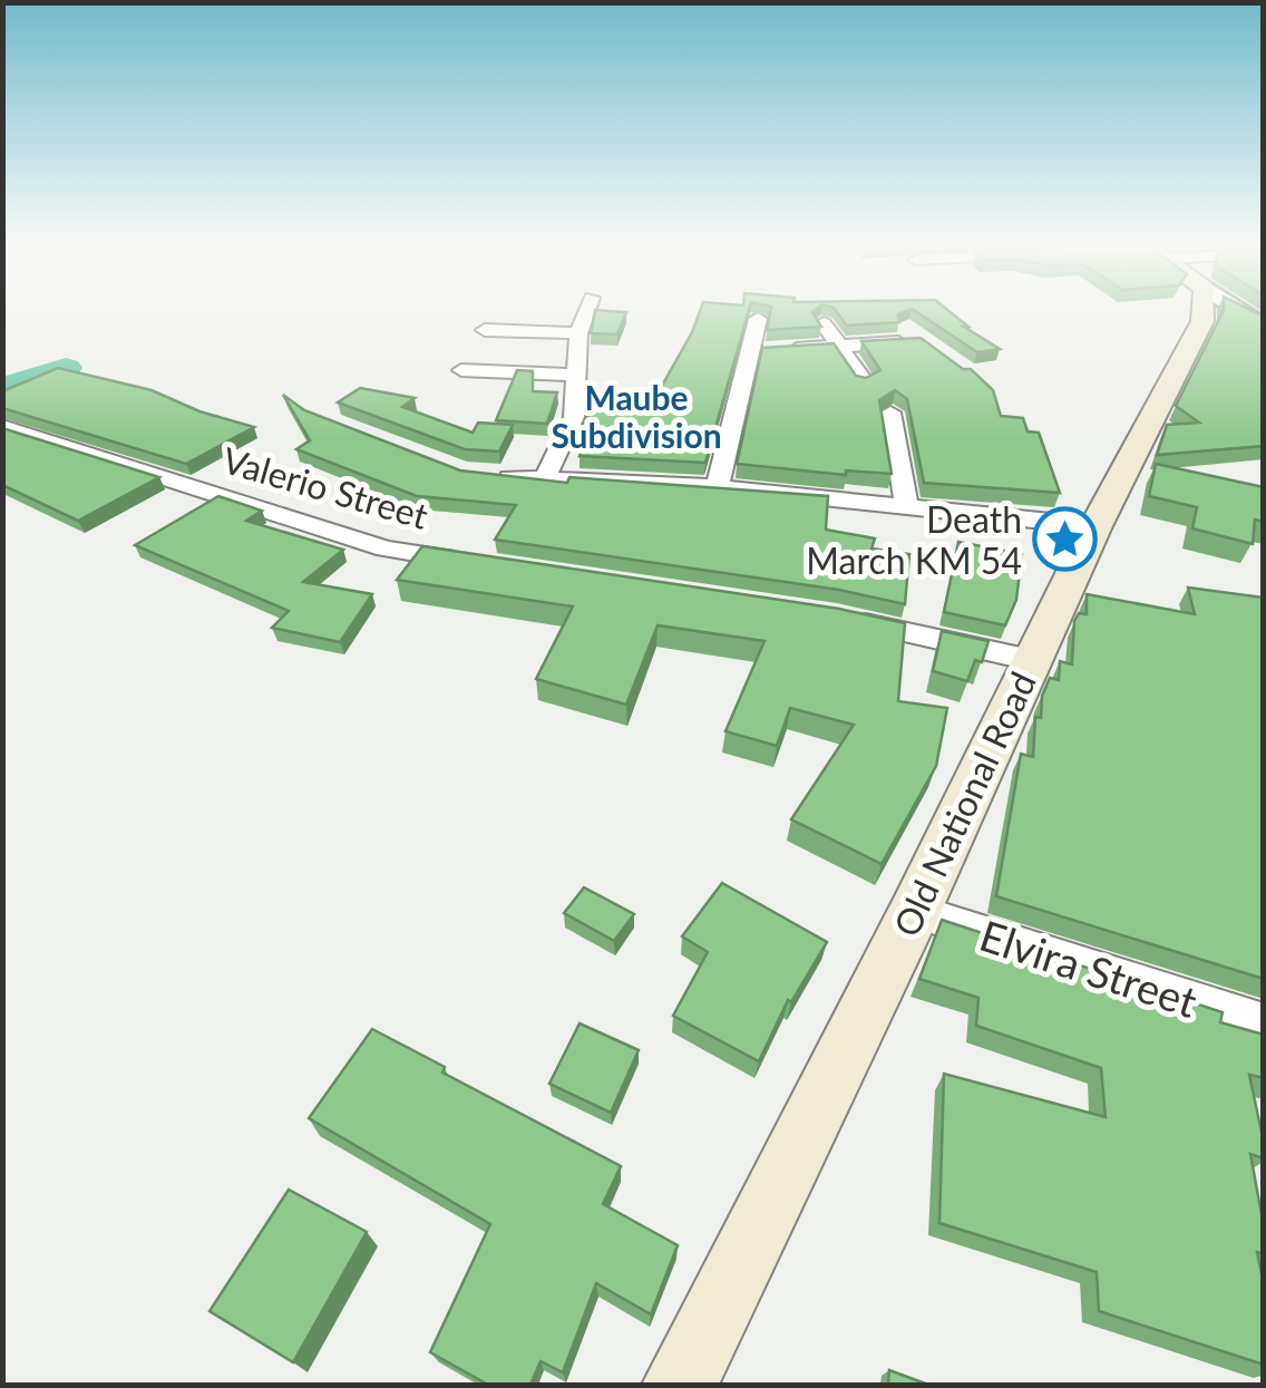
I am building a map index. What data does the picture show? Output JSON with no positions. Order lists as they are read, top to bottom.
{
  "streets": {
    "main road": ["Old National Road"],
    "street": ["Valerio Street", "Elvira Street"]
  },
  "crossings": [
    ["Old National Road", "Elvira Street"]
  ],
  "districts": ["Maube Subdivision"],
  "places": {
    "place": ["Death March KM 54"]
  }
}
